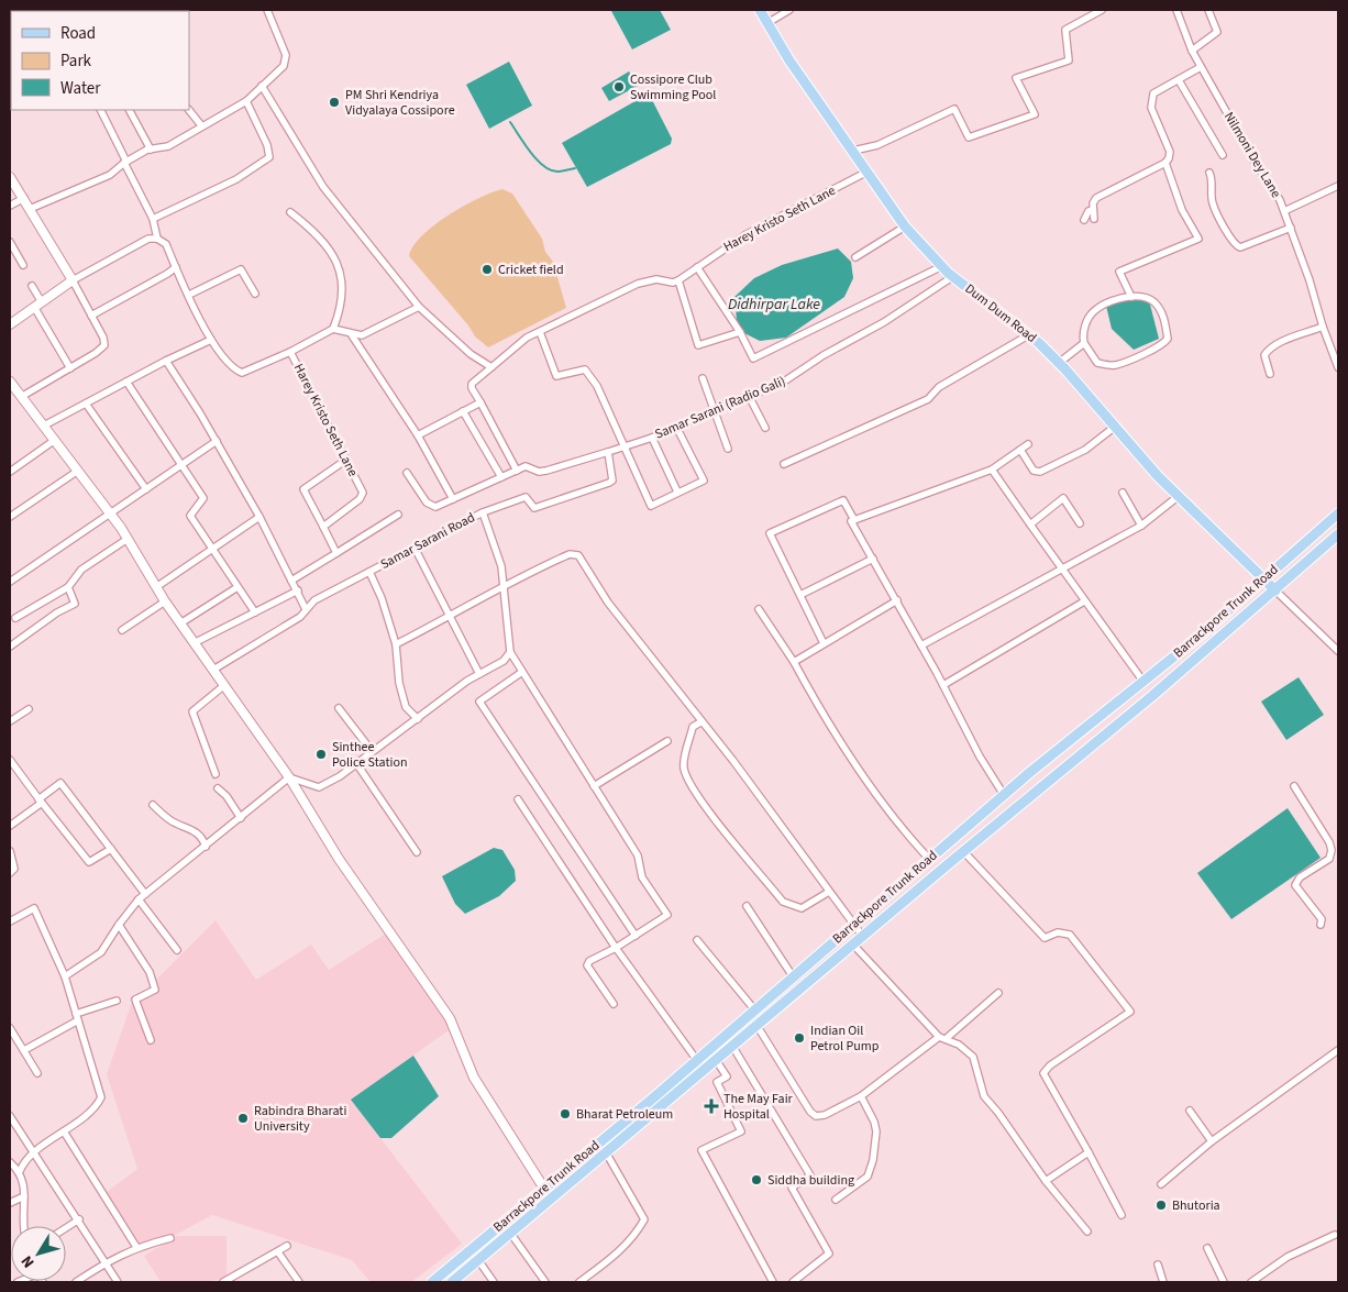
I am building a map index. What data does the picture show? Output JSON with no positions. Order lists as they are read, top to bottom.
{
  "streets": {
    "main road": ["Dum Dum Road", "Barrackpore Trunk Road"],
    "street": [
      "Nilmoni Dey Lane",
      "Harey Kristo Seth Lane",
      "Samar Sarani (Radio Gali)",
      "Samar Sarani Road"
    ]
  },
  "crossings": [
    ["Harey Kristo Seth Lane", "Dum Dum Road"],
    ["Dum Dum Road", "Samar Sarani (Radio Gali)"],
    ["Dum Dum Road", "Barrackpore Trunk Road"]
  ],
  "water": ["Didhirpar Lake"],
  "places": {
    "other": [
      "Cossipore Club Swimming Pool",
      "PM Shri Kendriya Vidyalaya Cossipore",
      "Cricket field",
      "Sinthee Police Station",
      "Indian Oil Petrol Pump",
      "Bharat Petroleum",
      "Rabindra Bharati University",
      "Siddha building",
      "Bhutoria"
    ],
    "health": ["The May Fair Hospital"]
  },
  "legend": ["Road", "Park", "Water"],
  "north": "bottom left"
}
